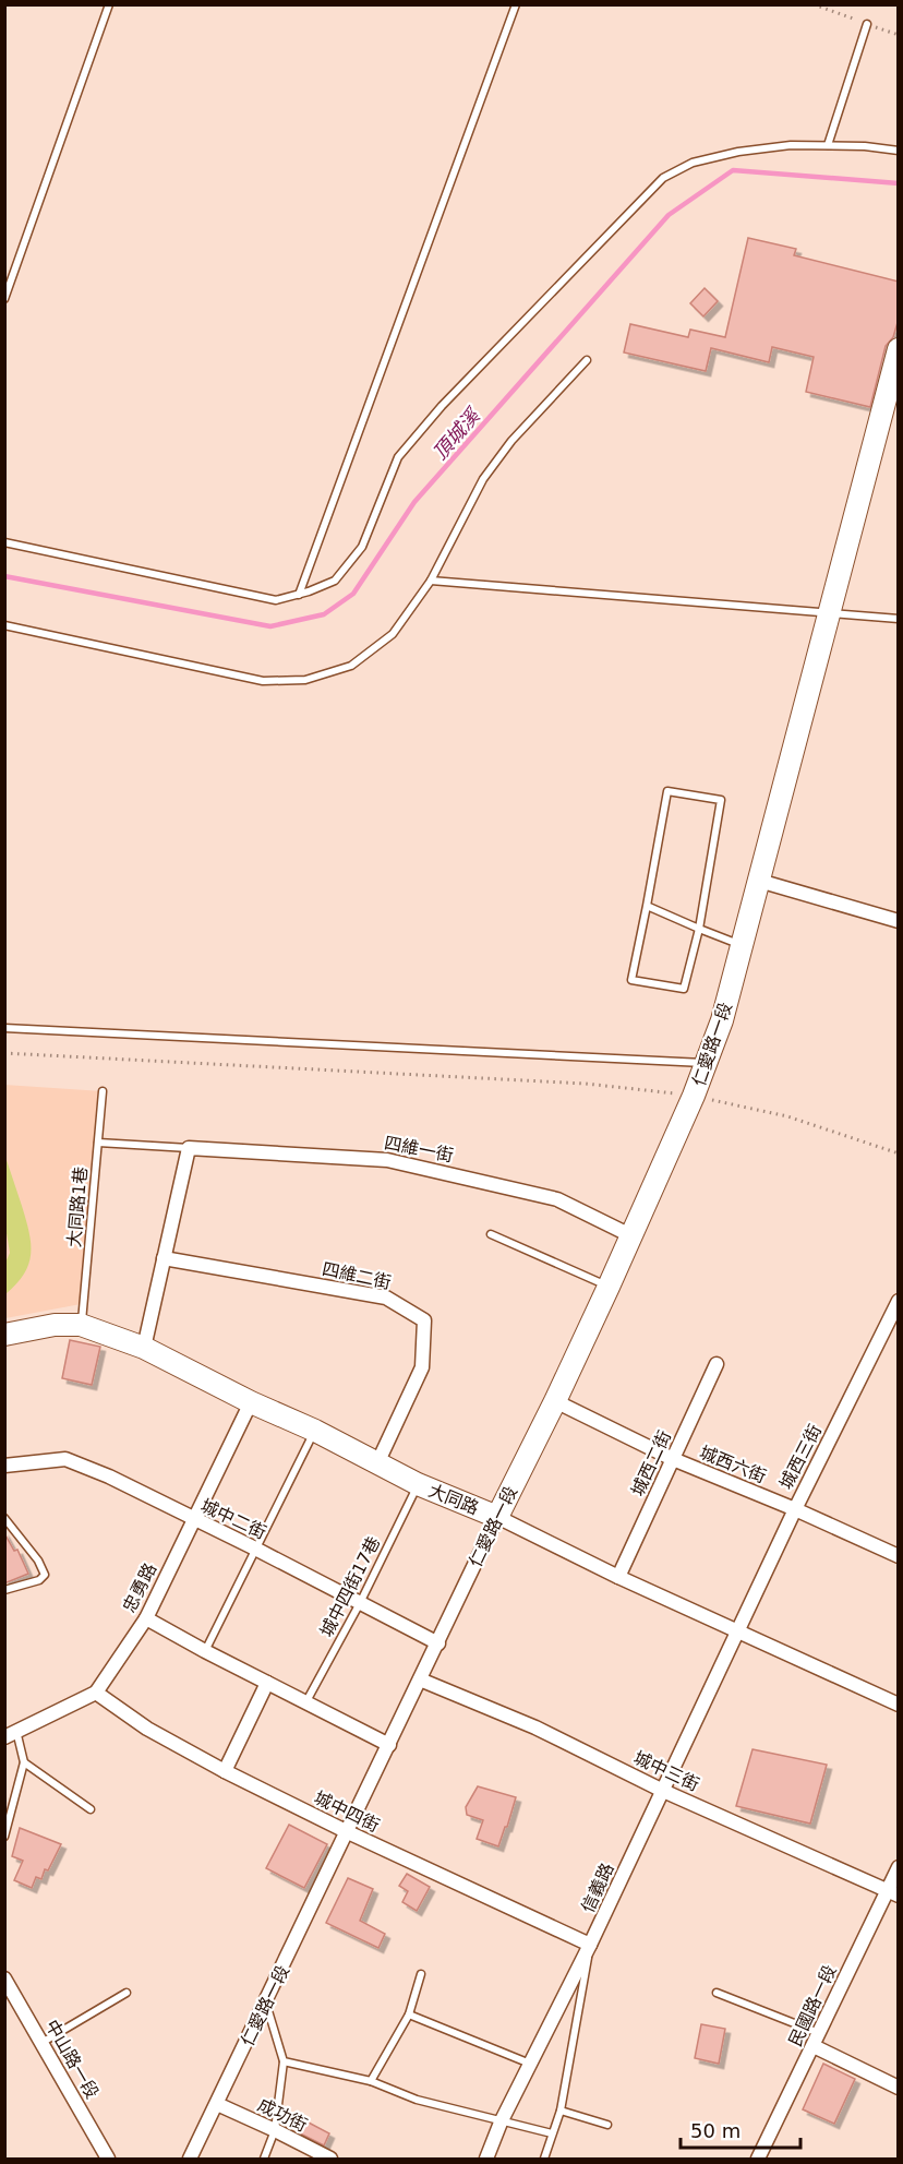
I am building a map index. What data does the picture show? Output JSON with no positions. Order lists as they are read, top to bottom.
{
  "streets": {
    "main road": ["仁愛路一段", "大同路"],
    "street": [
      "四維一街",
      "四維二街",
      "城西三街",
      "城西二街",
      "城西六街",
      "城中二街",
      "忠勇路",
      "城中三街",
      "城中四街",
      "信義路",
      "民國路一段",
      "中山路一段",
      "成功街"
    ],
    "lane": ["大同路1巷", "城中四街17巷"]
  },
  "crossings": [
    ["仁愛路一段", "四維一街"],
    ["仁愛路一段", "城西六街"],
    ["仁愛路一段", "大同路"],
    ["仁愛路一段", "城中二街"],
    ["仁愛路一段", "城中三街"],
    ["仁愛路一段", "城中四街"],
    ["仁愛路一段", "成功街"],
    ["四維一街", "大同路1巷"],
    ["大同路1巷", "大同路"],
    ["四維二街", "大同路"],
    ["城西三街", "城西六街"],
    ["城西三街", "大同路"],
    ["城西三街", "信義路"],
    ["城西二街", "城西六街"],
    ["城西二街", "大同路"],
    ["大同路", "城中四街17巷"],
    ["大同路", "忠勇路"],
    ["大同路", "信義路"],
    ["城中二街", "城中四街17巷"],
    ["城中二街", "忠勇路"],
    ["忠勇路", "城中四街"],
    ["城中三街", "信義路"],
    ["城中三街", "民國路一段"],
    ["城中四街", "信義路"]
  ],
  "water": ["頂城溪"],
  "scale_bar": "50 m"
}
